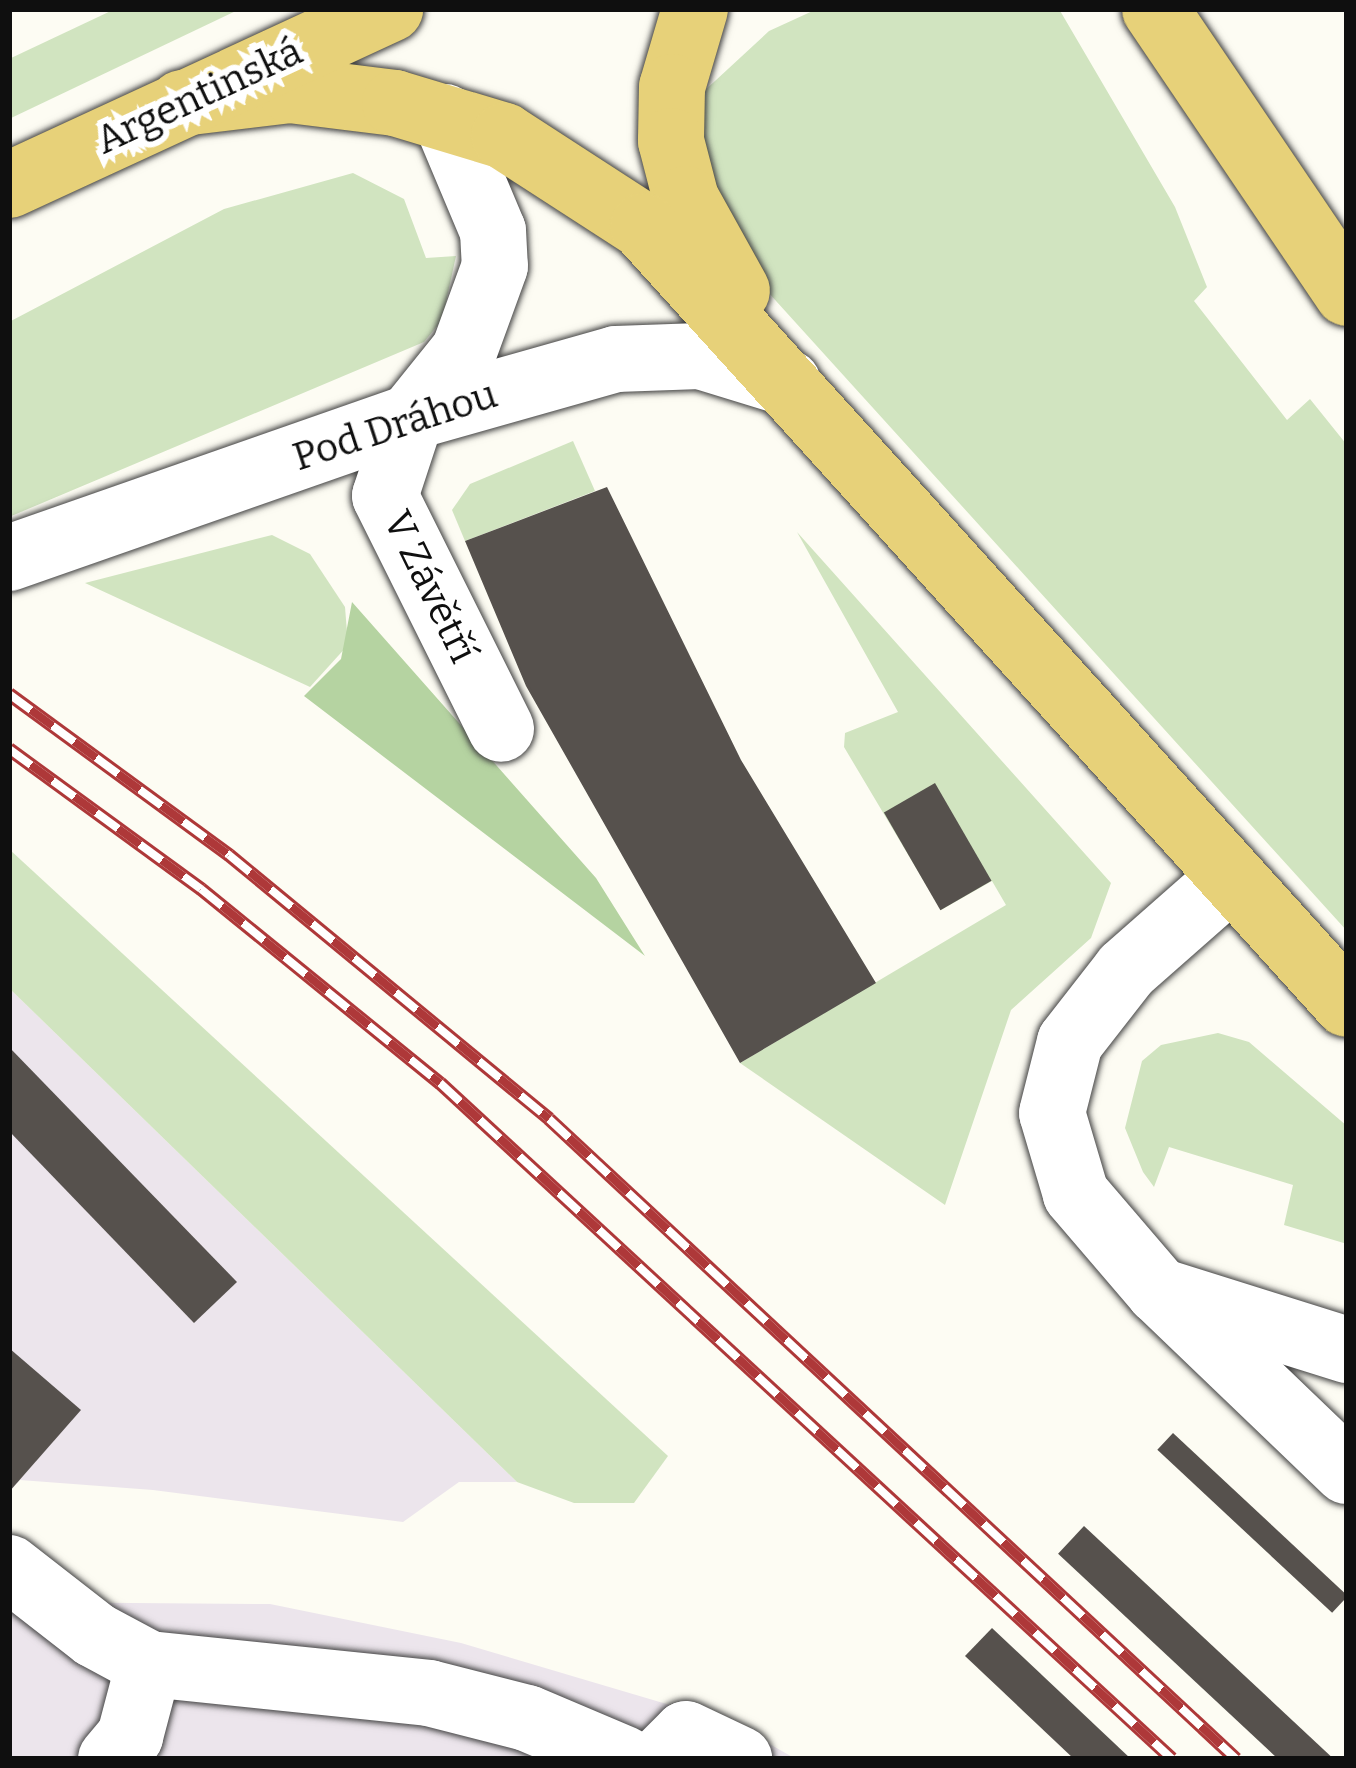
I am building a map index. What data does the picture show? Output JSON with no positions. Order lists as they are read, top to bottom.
{
  "streets": {
    "main road": ["Argentinská"],
    "street": ["Pod Dráhou", "V Závětří"]
  },
  "crossings": [
    ["Pod Dráhou", "V Závětří"]
  ]
}
